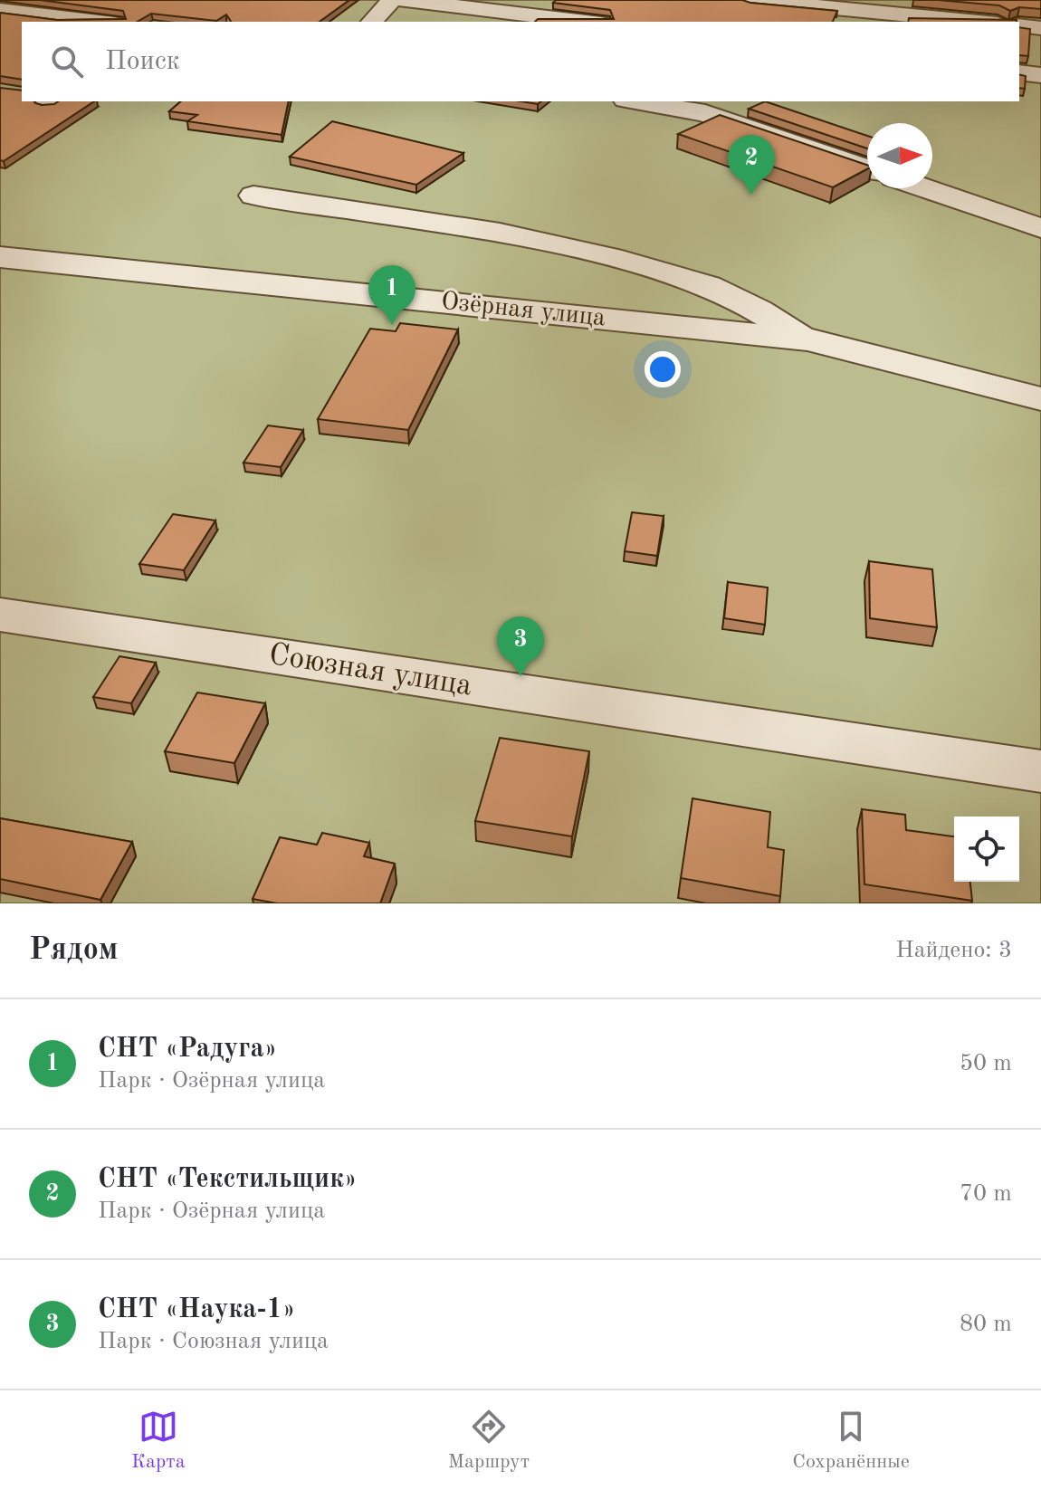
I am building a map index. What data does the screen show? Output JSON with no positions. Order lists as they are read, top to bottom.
{
  "streets": {
    "street": ["Озёрная улица", "Союзная улица"]
  },
  "north": "right",
  "page": {
    "search": "Поиск",
    "pins": ["2", "1", "3"],
    "heading": ["Рядом", "Найдено: 3"],
    "list": [
      {
        "mark": "1",
        "name": "СНТ «Радуга»",
        "note": "Парк · Озёрная улица",
        "value": "50 m"
      },
      {
        "mark": "2",
        "name": "СНТ «Текстильщик»",
        "note": "Парк · Озёрная улица",
        "value": "70 m"
      },
      {
        "mark": "3",
        "name": "СНТ «Наука-1»",
        "note": "Парк · Союзная улица",
        "value": "80 m"
      }
    ],
    "nav": ["Карта", "Маршрут", "Сохранённые"]
  }
}
